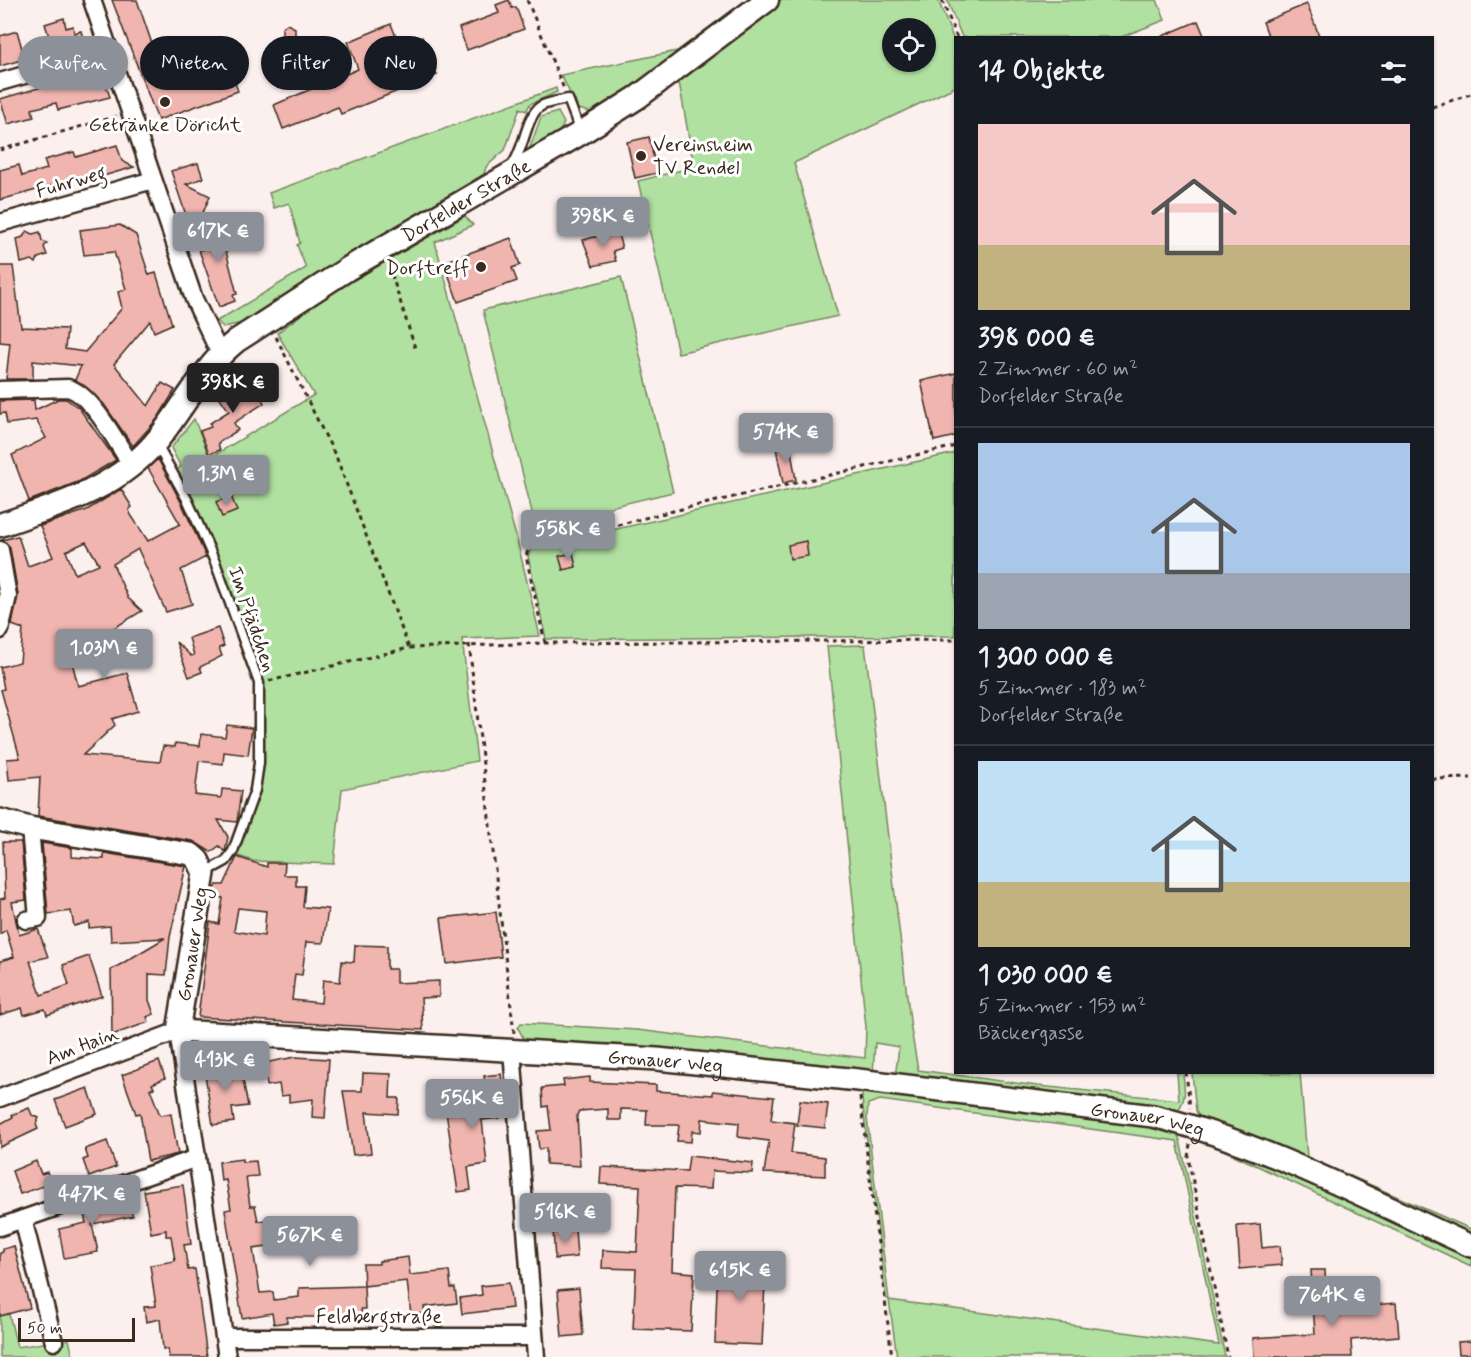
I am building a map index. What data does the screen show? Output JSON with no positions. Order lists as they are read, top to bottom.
{
  "streets": {
    "main road": ["Dorfelder Straße"],
    "street": [
      "Fuhrweg",
      "Gronauer Weg",
      "Am Hain",
      "Feldbergstraße"
    ],
    "lane": ["Im Pfädchen"]
  },
  "crossings": [
    ["Dorfelder Straße", "Im Pfädchen"],
    ["Im Pfädchen", "Gronauer Weg"],
    ["Gronauer Weg", "Am Hain"]
  ],
  "places": ["Getränke Döricht", "Vereinsheim TV Rendel", "Dorftreff"],
  "scale_bar": "50 m",
  "page": {
    "chip": [
      "Kaufen",
      "Mieten",
      "Filter",
      "Neu"
    ],
    "heading": "14 Objekte",
    "list": [
      {
        "name": "398 000 €",
        "note": "2 Zimmer · 60 m² · Dorfelder Straße"
      },
      {
        "name": "1 300 000 €",
        "note": "5 Zimmer · 183 m² · Dorfelder Straße"
      },
      {
        "name": "1 030 000 €",
        "note": "5 Zimmer · 153 m² · Bäckergasse"
      }
    ],
    "price": [
      "398K €",
      "617K €",
      "398K €",
      "574K €",
      "1.3M €",
      "558K €",
      "1.03M €",
      "413K €",
      "556K €",
      "447K €",
      "516K €",
      "567K €",
      "615K €",
      "764K €"
    ],
    "scale": "50 m"
  }
}
